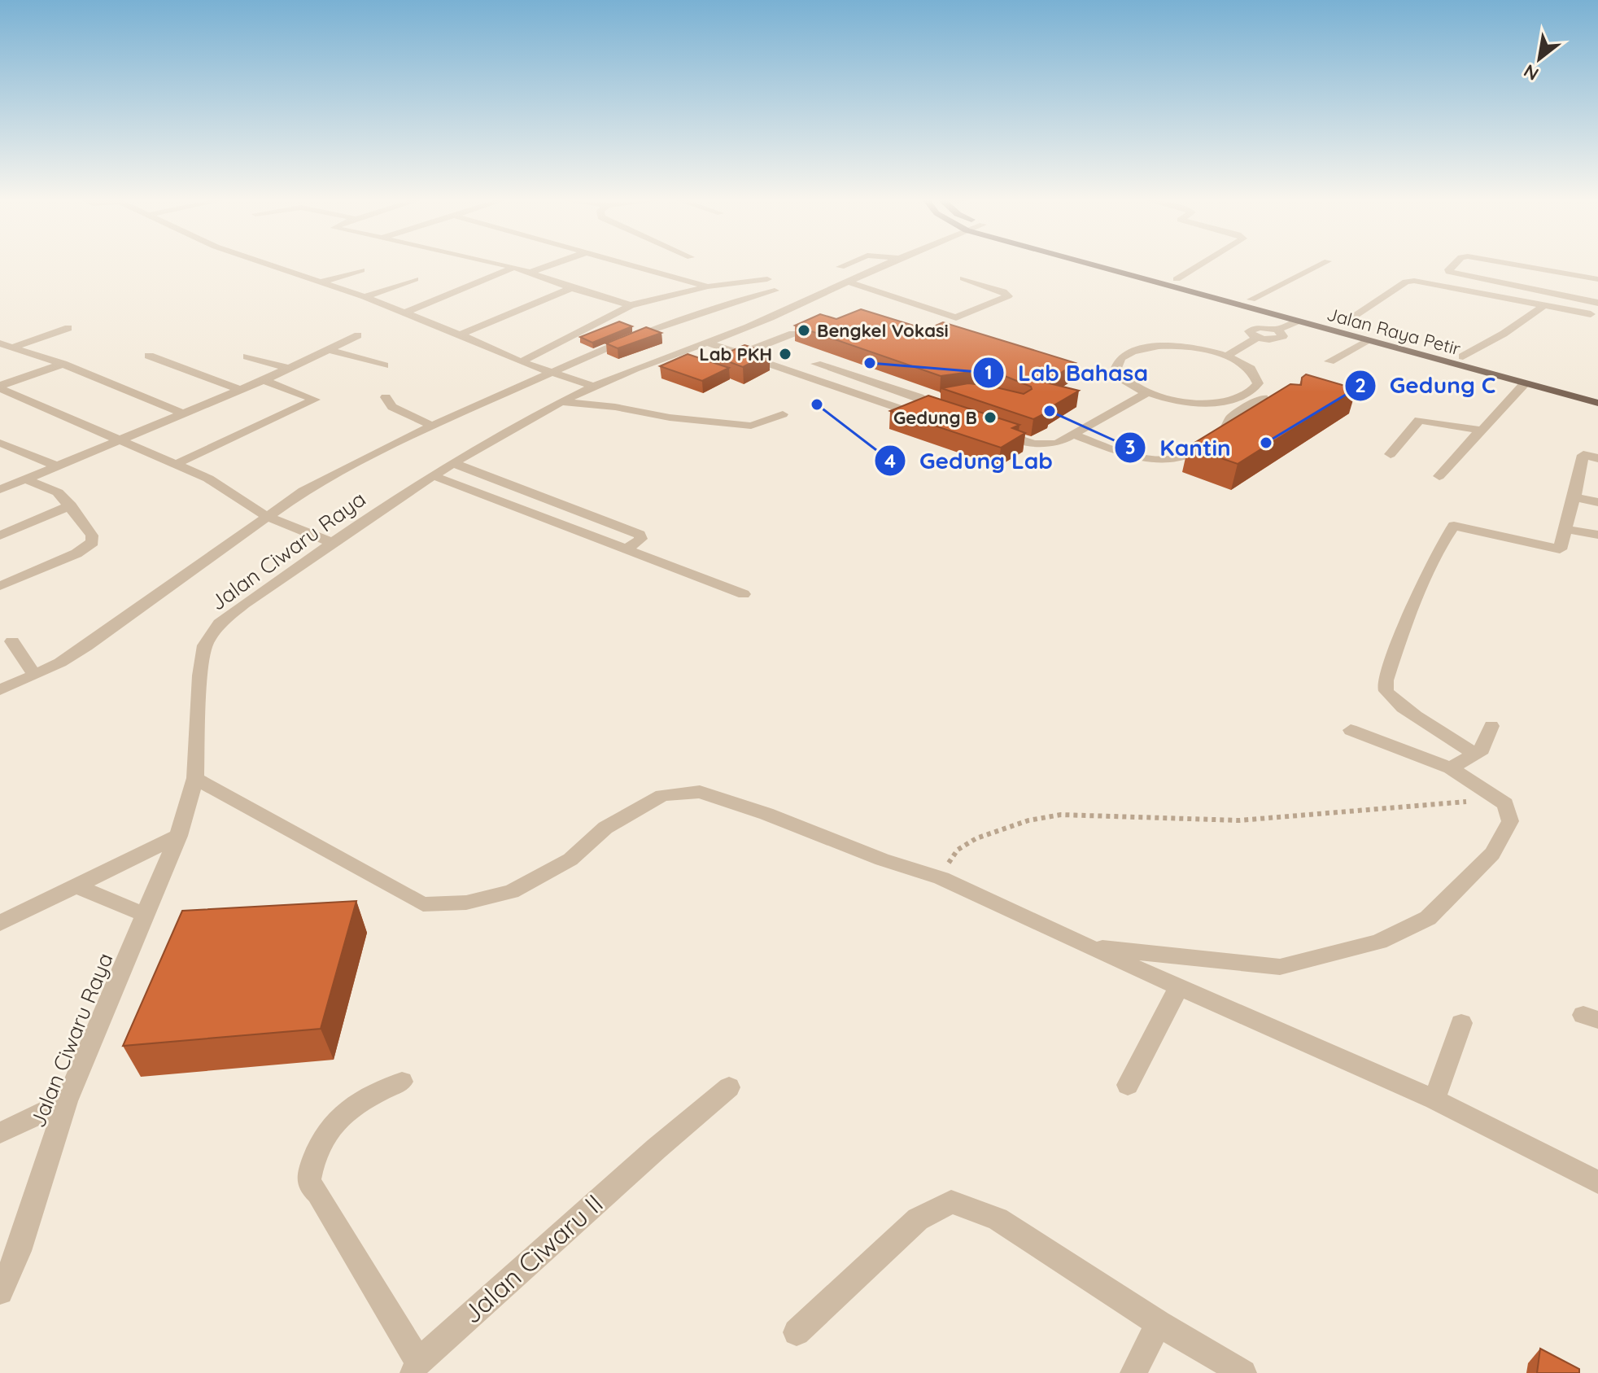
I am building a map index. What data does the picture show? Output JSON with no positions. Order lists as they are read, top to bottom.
{
  "streets": {
    "main road": ["Jalan Raya Petir"],
    "street": ["Jalan Ciwaru Raya", "Jalan Ciwaru II"]
  },
  "places": [
    "Bengkel Vokasi",
    "Lab PKH",
    "Lab Bahasa",
    "Gedung Lab",
    "Kantin",
    "Gedung B",
    "Gedung C"
  ],
  "north": "bottom left"
}
